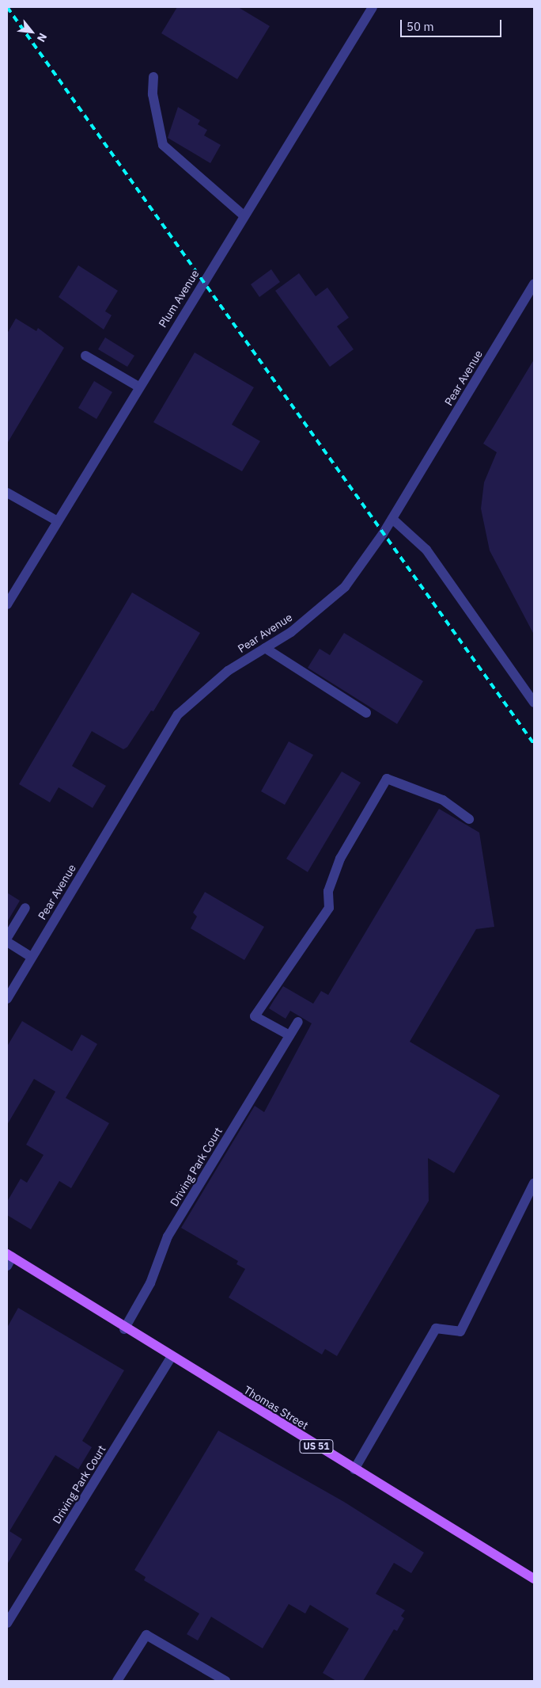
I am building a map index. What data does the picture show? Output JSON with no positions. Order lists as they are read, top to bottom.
{
  "streets": {
    "main road": ["Thomas Street", "US 51"],
    "street": ["Plum Avenue", "Pear Avenue", "Driving Park Court"]
  },
  "crossings": [
    ["Driving Park Court", "Thomas Street"]
  ],
  "scale_bar": "50 m",
  "north": "bottom right"
}
